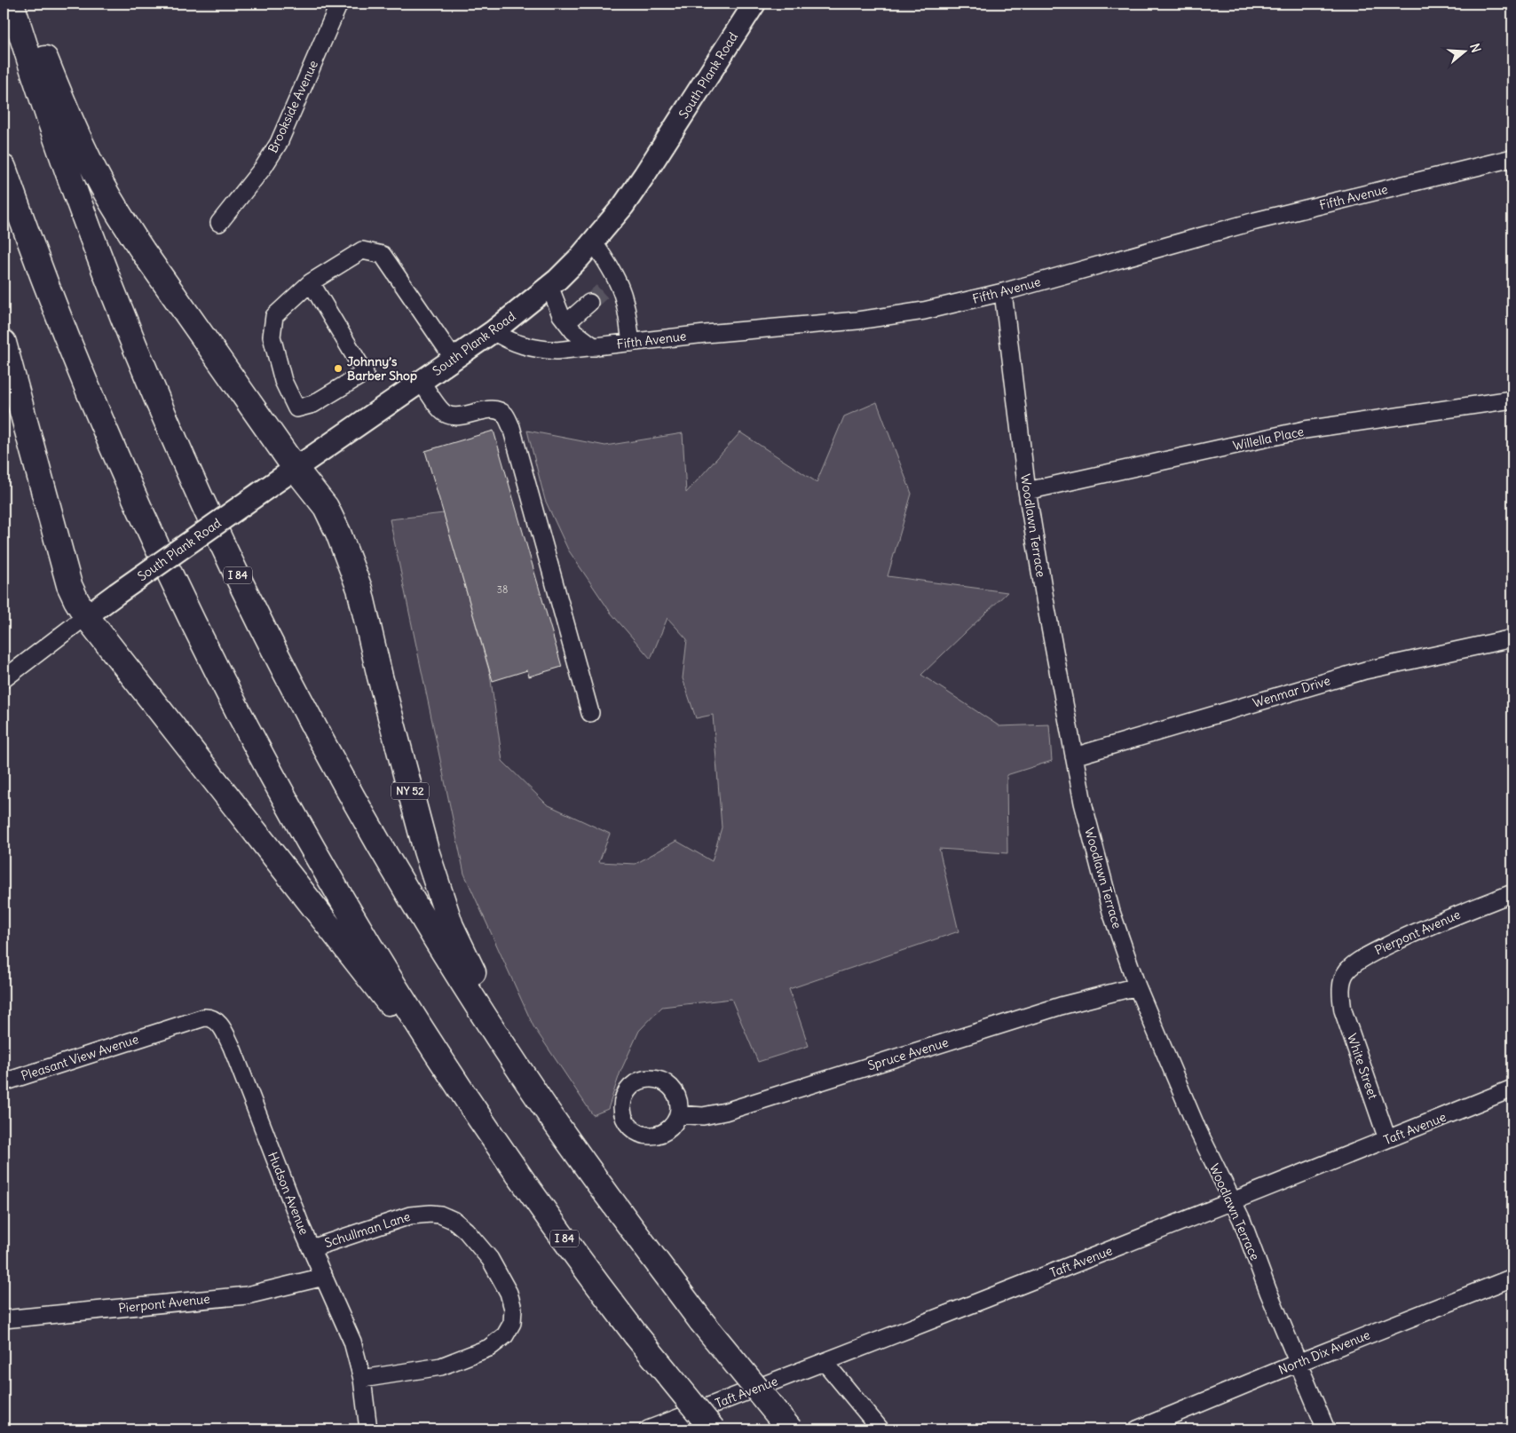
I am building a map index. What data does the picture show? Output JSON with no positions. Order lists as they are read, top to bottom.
{
  "streets": {
    "highway": ["I 84", "NY 52"],
    "main road": ["South Plank Road"],
    "street": [
      "Brookside Avenue",
      "Fifth Avenue",
      "Willella Place",
      "Woodlawn Terrace",
      "Wenmar Drive",
      "Pierpont Avenue",
      "Spruce Avenue",
      "Pleasant View Avenue",
      "White Street",
      "Taft Avenue",
      "Hudson Avenue",
      "Schullman Lane",
      "North Dix Avenue"
    ]
  },
  "crossings": [
    ["South Plank Road", "Fifth Avenue"],
    ["South Plank Road", "NY 52"],
    ["Fifth Avenue", "Woodlawn Terrace"],
    ["Willella Place", "Woodlawn Terrace"],
    ["Woodlawn Terrace", "Wenmar Drive"],
    ["Woodlawn Terrace", "Spruce Avenue"],
    ["Woodlawn Terrace", "Taft Avenue"],
    ["Woodlawn Terrace", "North Dix Avenue"],
    ["I 84", "NY 52"],
    ["Pierpont Avenue", "White Street"],
    ["Pierpont Avenue", "Hudson Avenue"],
    ["Pleasant View Avenue", "Hudson Avenue"],
    ["White Street", "Taft Avenue"],
    ["Hudson Avenue", "Schullman Lane"]
  ],
  "places": ["Johnny’s Barber Shop"],
  "house_numbers": ["38"],
  "north": "right"
}
